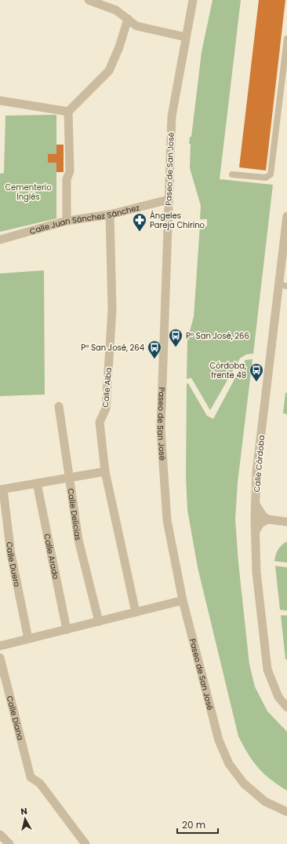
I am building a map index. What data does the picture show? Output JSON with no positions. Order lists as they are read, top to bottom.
{
  "streets": {
    "street": [
      "Paseo de San José",
      "Calle Juan Sánchez Sánchez",
      "Calle Alba",
      "Calle Córdoba",
      "Calle Delicias",
      "Calle Arado",
      "Calle Duero",
      "Calle Diana"
    ]
  },
  "crossings": [
    ["Paseo de San José", "Calle Juan Sánchez Sánchez"],
    ["Calle Juan Sánchez Sánchez", "Calle Alba"]
  ],
  "parks": ["Cementerio Inglés"],
  "places": {
    "pharmacy": ["Ángeles Pareja Chirino"],
    "bus stop": ["Pº San José, 266", "Pº San José, 264", "Córdoba, frente 49"]
  },
  "scale_bar": "20 m",
  "north": "top"
}
